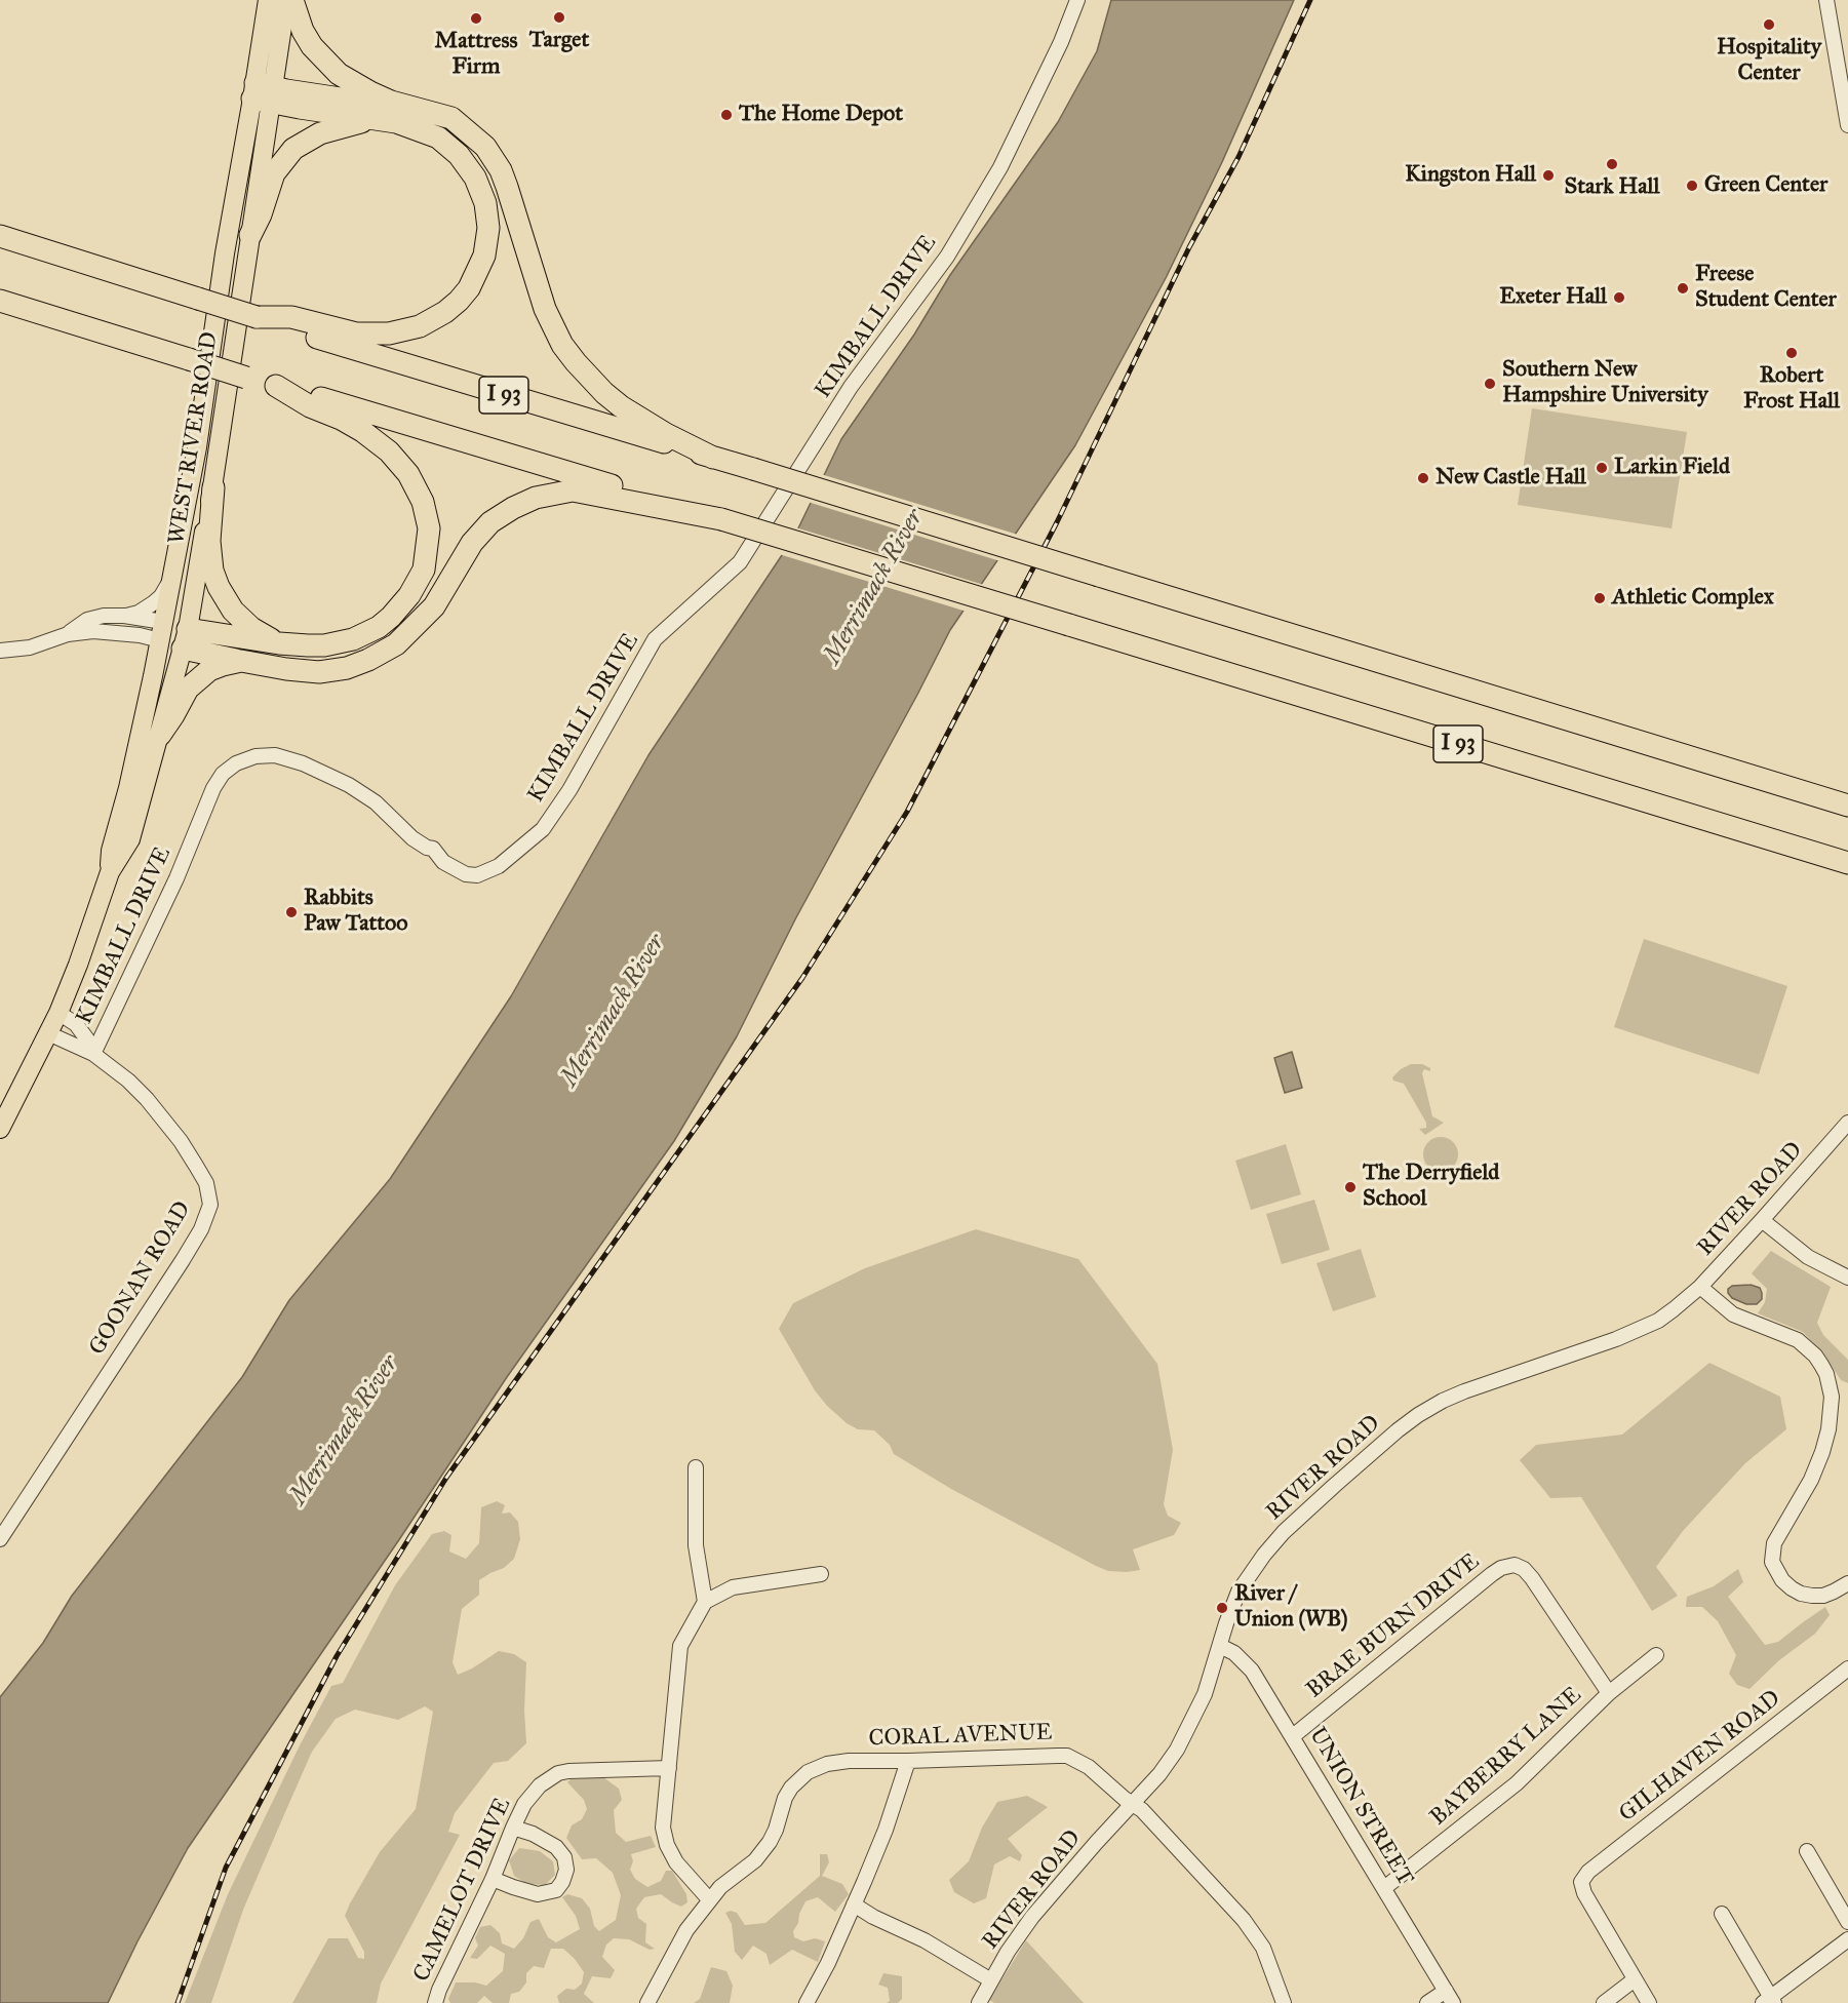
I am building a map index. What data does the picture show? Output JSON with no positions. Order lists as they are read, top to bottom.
{
  "streets": {
    "highway": ["I 93"],
    "main road": ["WEST RIVER ROAD"],
    "street": [
      "KIMBALL DRIVE",
      "RIVER ROAD",
      "GOONAN ROAD",
      "BRAE BURN DRIVE",
      "CORAL AVENUE",
      "BAYBERRY LANE",
      "GILHAVEN ROAD",
      "UNION STREET",
      "CAMELOT DRIVE"
    ]
  },
  "crossings": [
    ["KIMBALL DRIVE", "GOONAN ROAD"],
    ["WEST RIVER ROAD", "GOONAN ROAD"],
    ["RIVER ROAD", "CORAL AVENUE"],
    ["RIVER ROAD", "UNION STREET"],
    ["BRAE BURN DRIVE", "BAYBERRY LANE"],
    ["BRAE BURN DRIVE", "UNION STREET"],
    ["BAYBERRY LANE", "UNION STREET"]
  ],
  "water": ["Merrimack River"],
  "places": [
    "Target",
    "Mattress Firm",
    "Hospitality Center",
    "The Home Depot",
    "Stark Hall",
    "Kingston Hall",
    "Green Center",
    "Freese Student Center",
    "Exeter Hall",
    "Robert Frost Hall",
    "Southern New Hampshire University",
    "Larkin Field",
    "New Castle Hall",
    "Athletic Complex",
    "Rabbits Paw Tattoo",
    "The Derryfield School",
    "River / Union (WB)"
  ]
}
